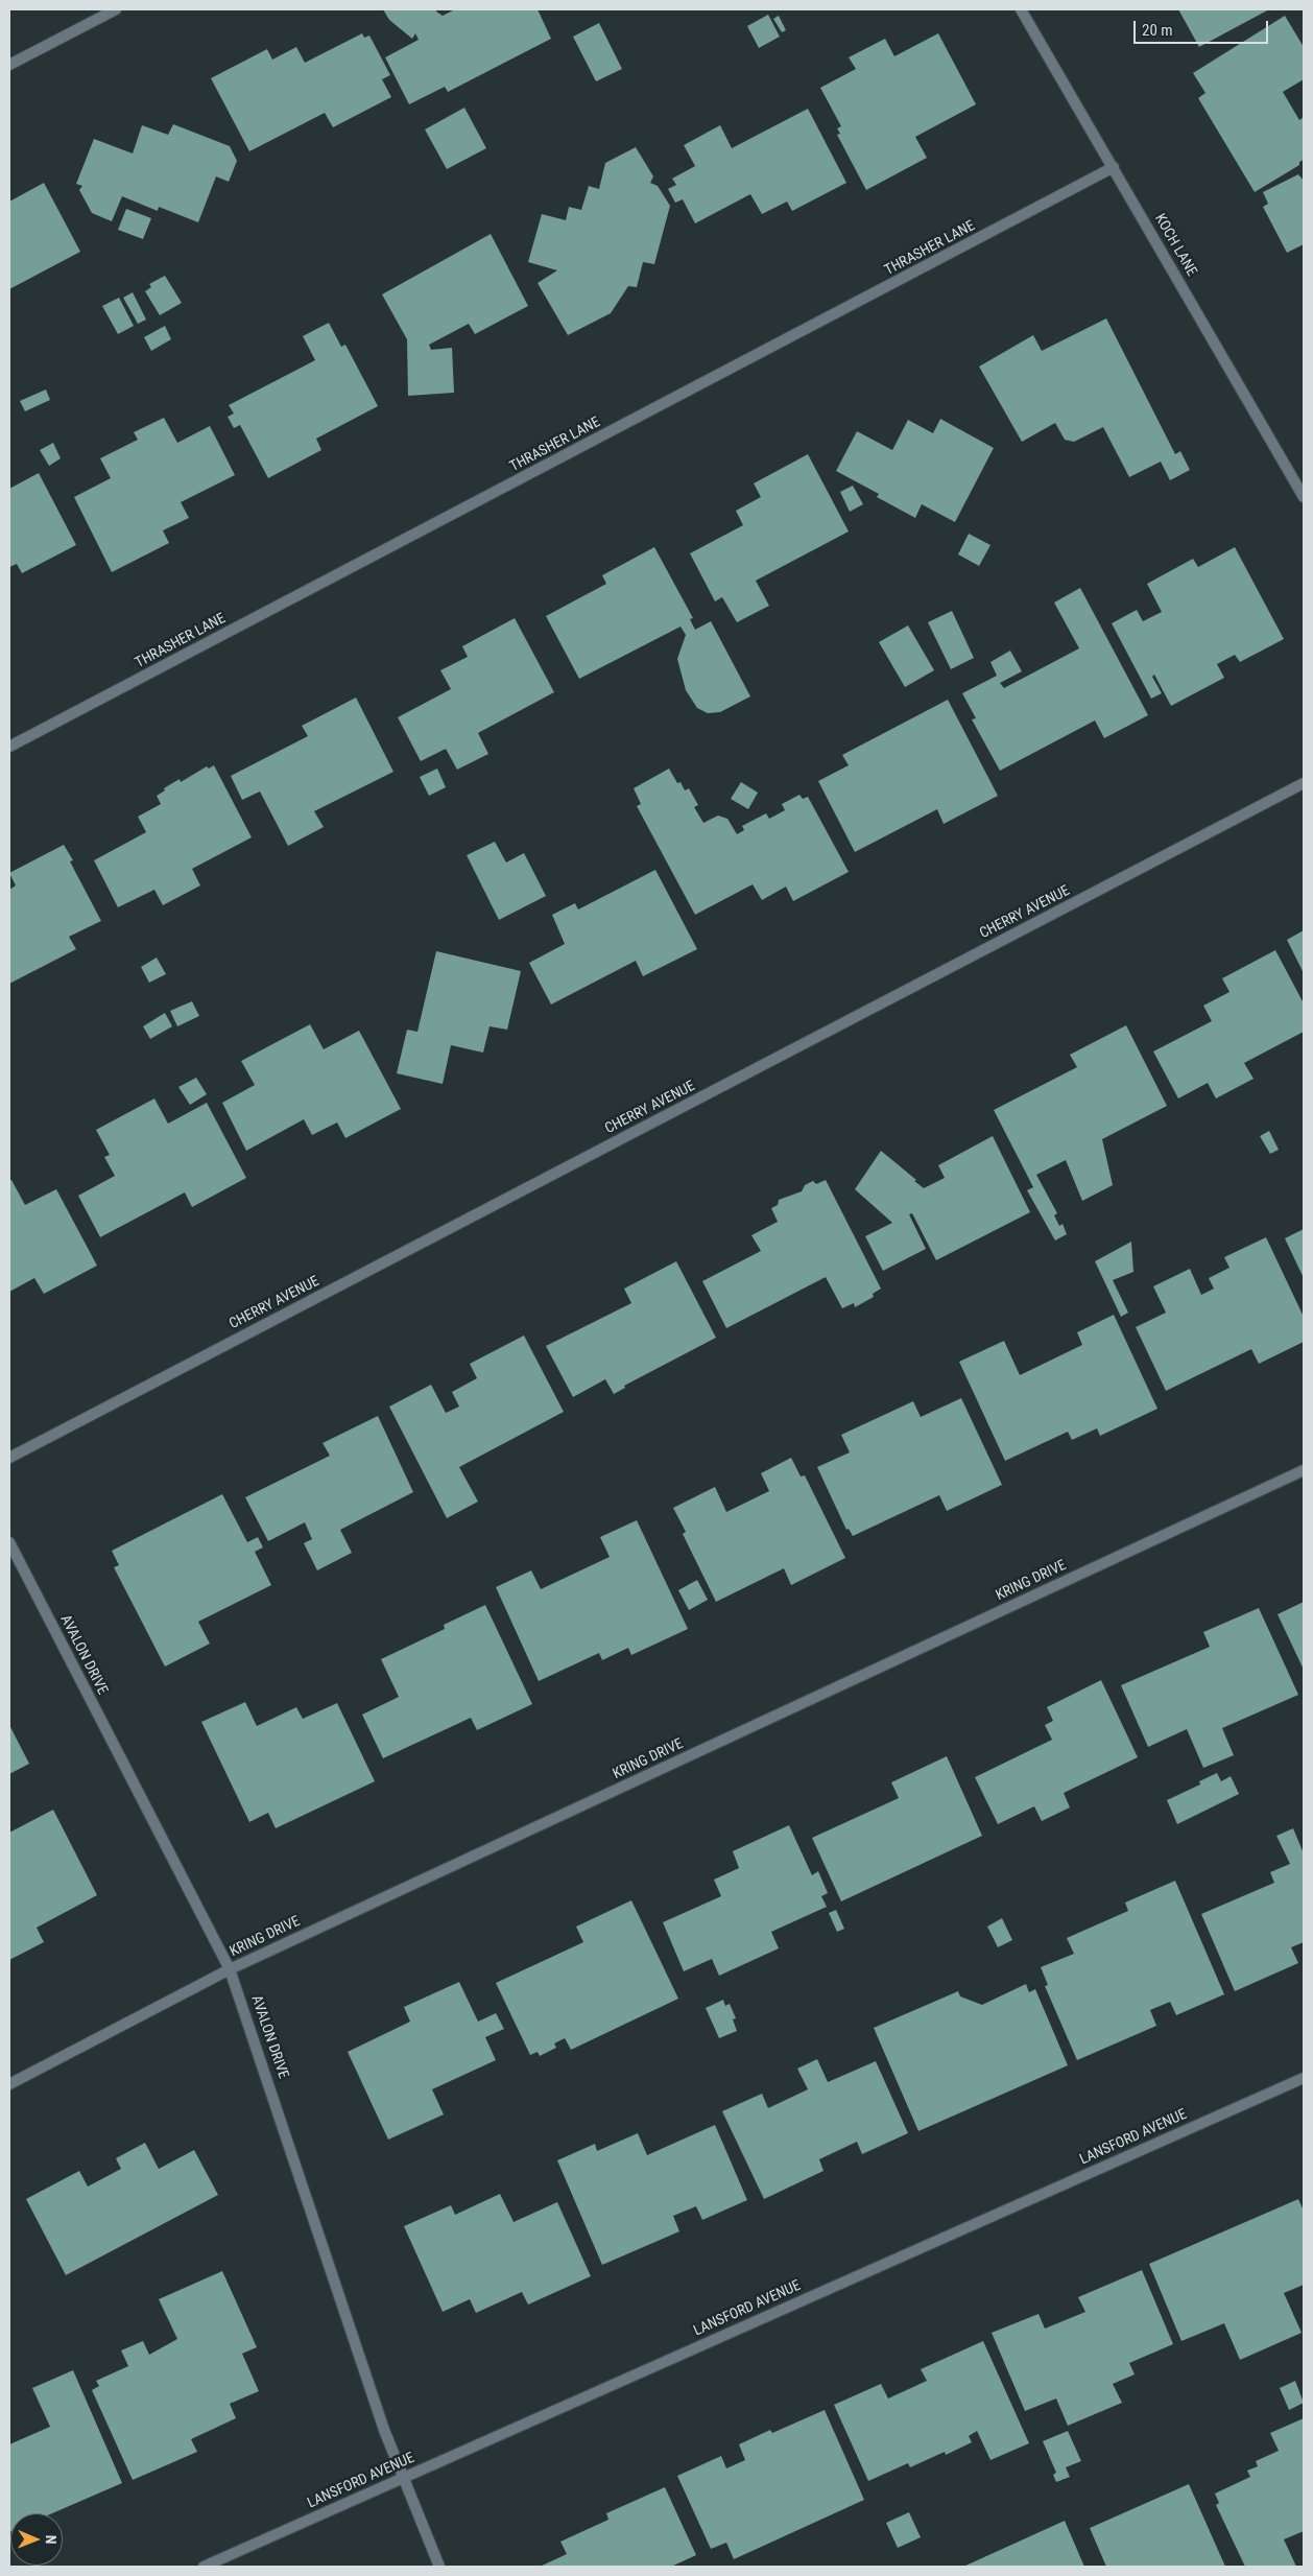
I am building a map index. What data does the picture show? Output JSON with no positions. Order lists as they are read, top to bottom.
{
  "streets": {
    "street": [
      "KOCH LANE",
      "THRASHER LANE",
      "CHERRY AVENUE",
      "KRING DRIVE",
      "AVALON DRIVE",
      "LANSFORD AVENUE"
    ]
  },
  "crossings": [
    ["KOCH LANE", "THRASHER LANE"],
    ["KRING DRIVE", "AVALON DRIVE"],
    ["AVALON DRIVE", "LANSFORD AVENUE"]
  ],
  "scale_bar": "20 m",
  "north": "right"
}
